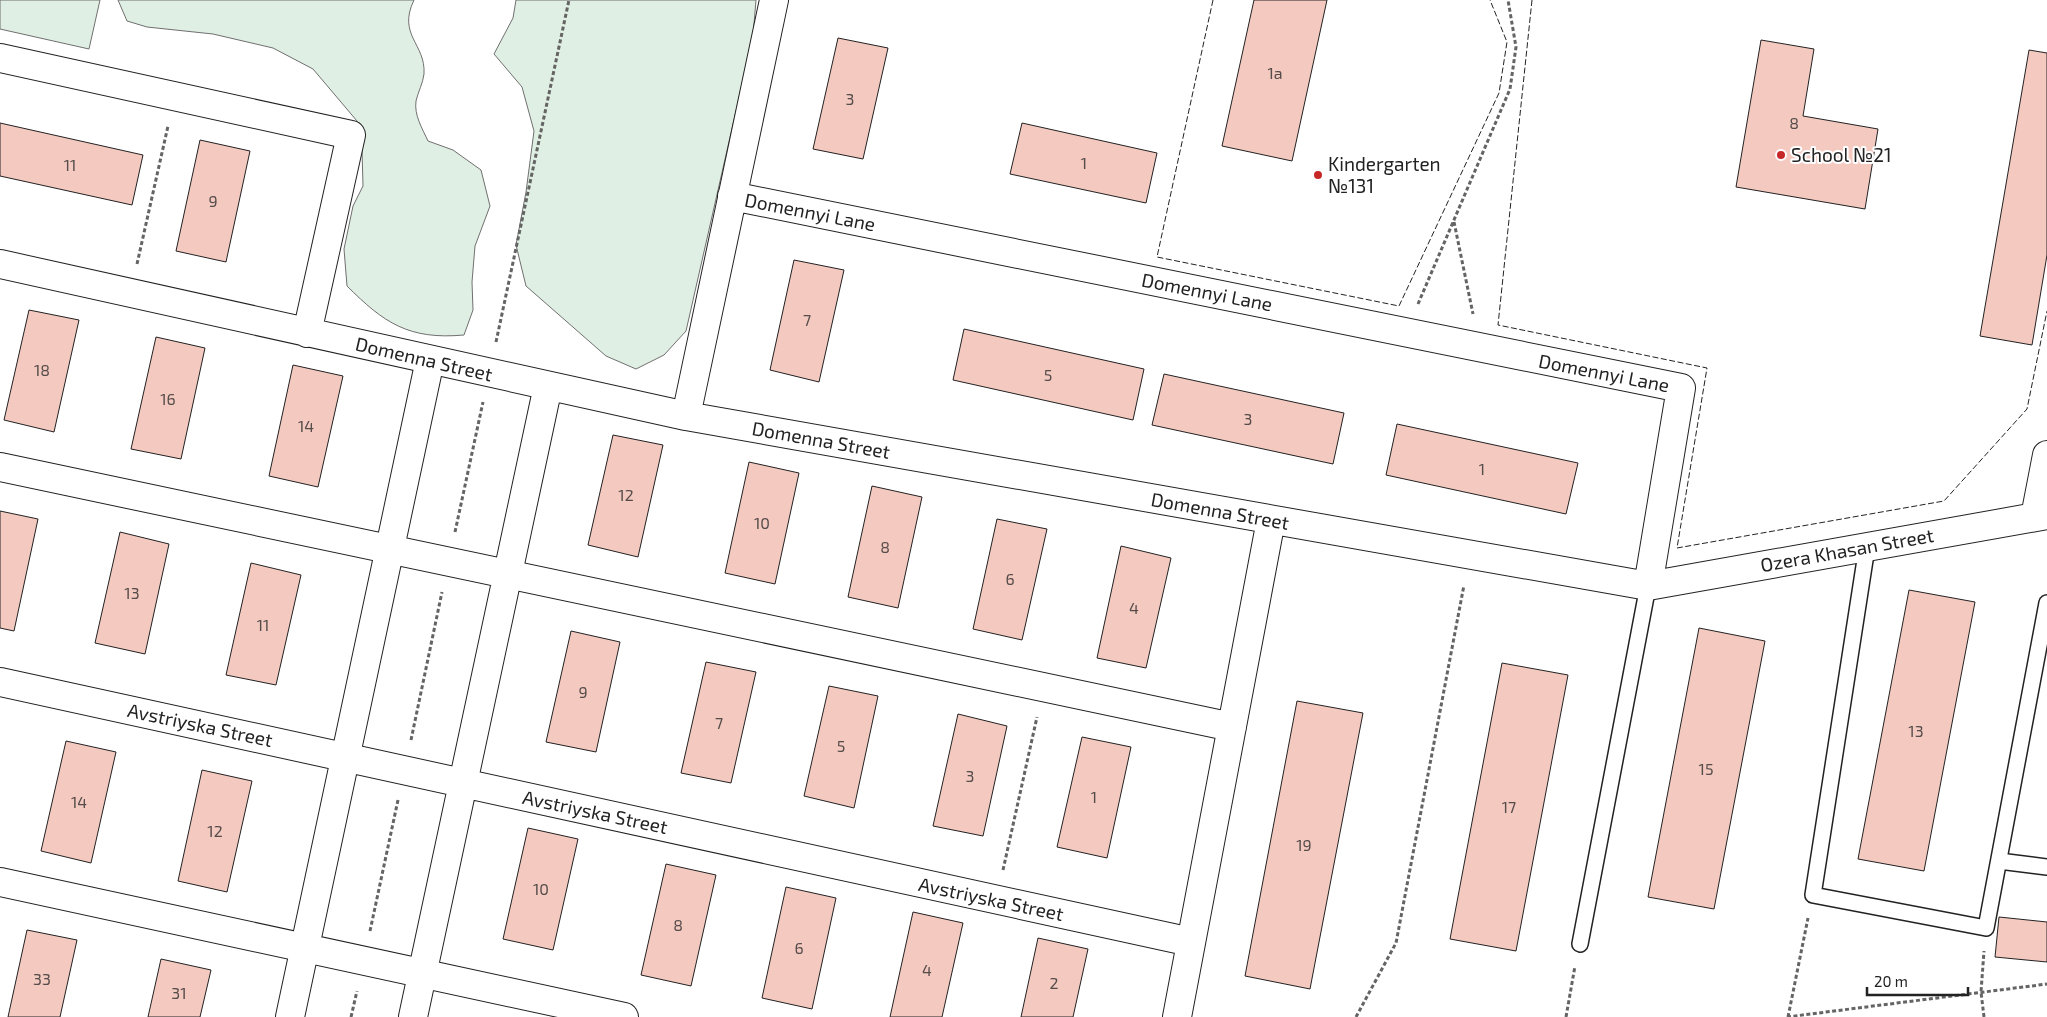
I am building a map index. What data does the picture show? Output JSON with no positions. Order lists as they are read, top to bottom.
{
  "streets": {
    "street": [
      "Domennyi Lane",
      "Domenna Street",
      "Ozera Khasan Street",
      "Avstriyska Street"
    ]
  },
  "crossings": [
    ["Domennyi Lane", "Domenna Street"],
    ["Domennyi Lane", "Ozera Khasan Street"],
    ["Domenna Street", "Ozera Khasan Street"]
  ],
  "places": ["School №21", "Kindergarten №131"],
  "house_numbers": [
    "1а",
    "3",
    "8",
    "1",
    "11",
    "9",
    "7",
    "18",
    "5",
    "16",
    "3",
    "14",
    "1",
    "12",
    "10",
    "8",
    "6",
    "13",
    "4",
    "11",
    "9",
    "7",
    "13",
    "5",
    "15",
    "3",
    "1",
    "14",
    "17",
    "12",
    "19",
    "10",
    "8",
    "6",
    "4",
    "33",
    "2",
    "31"
  ],
  "scale_bar": "20 m"
}
